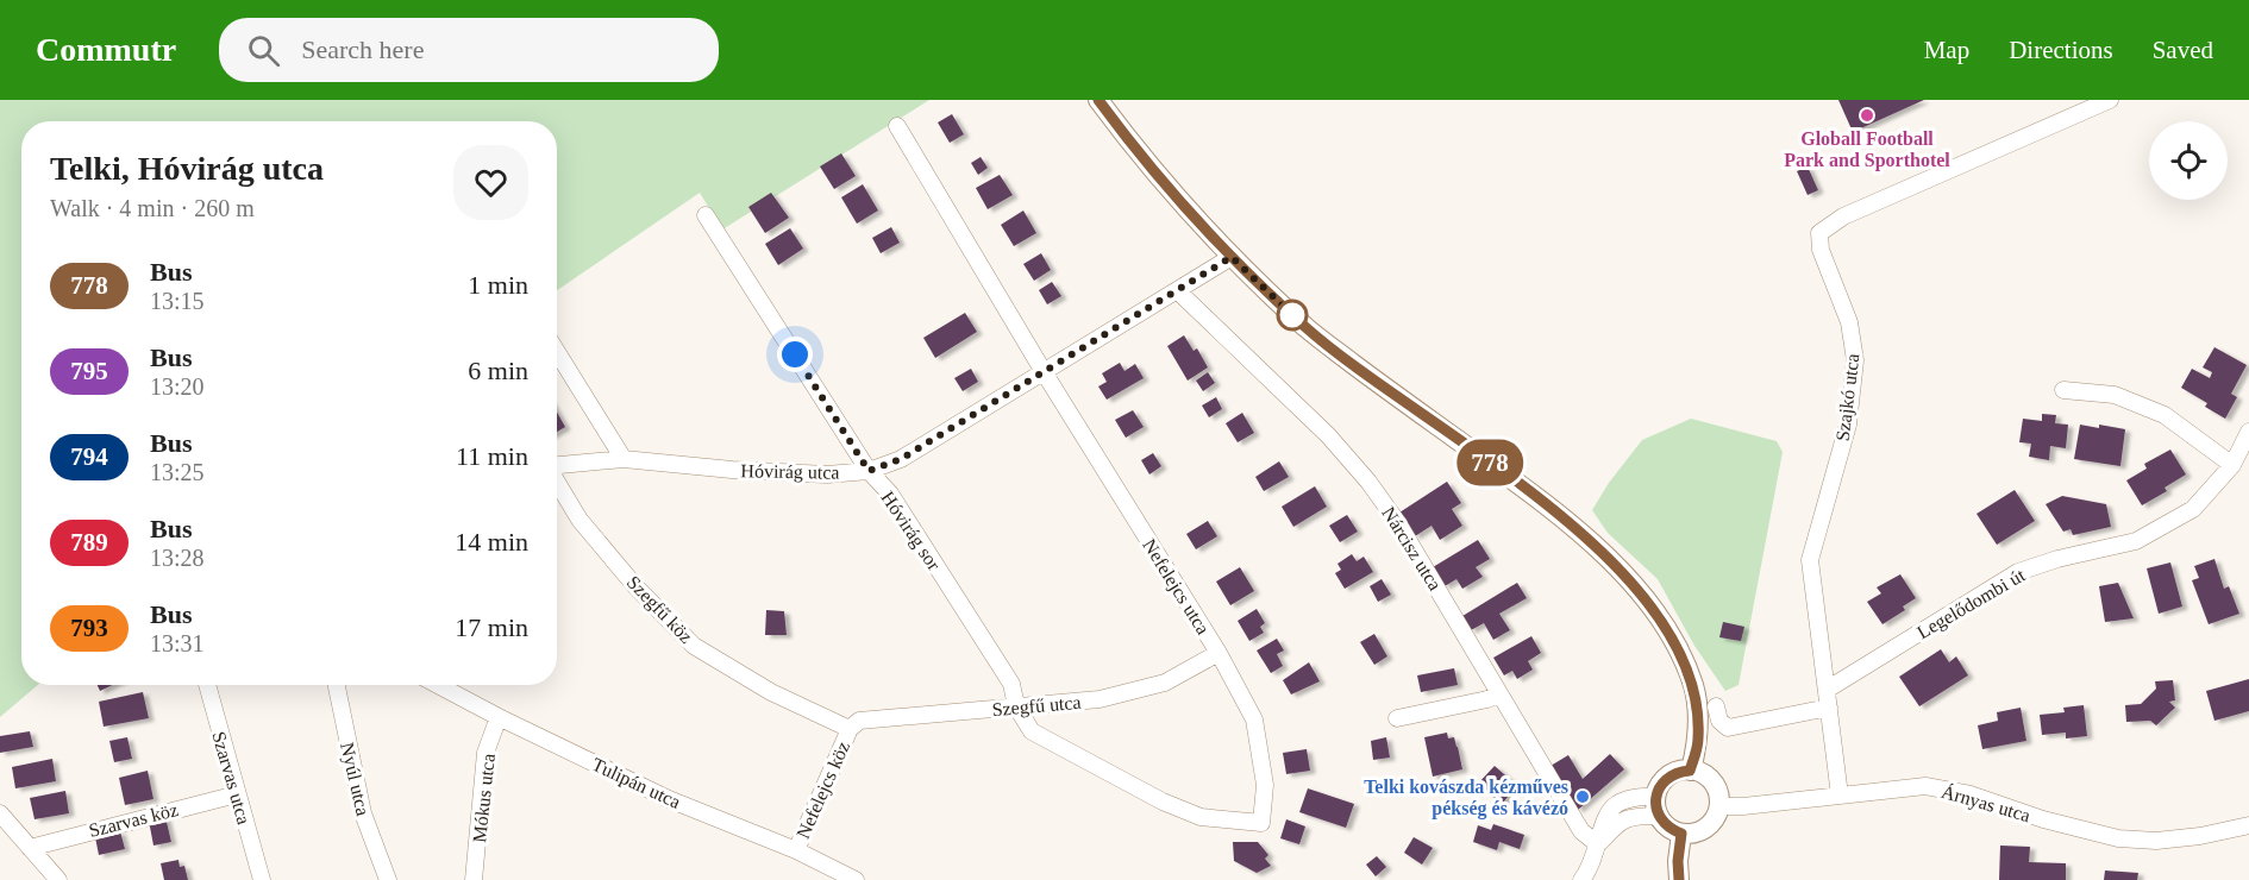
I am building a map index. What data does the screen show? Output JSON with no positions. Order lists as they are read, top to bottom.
{
  "streets": {
    "street": [
      "Szajkó utca",
      "Hóvirág utca",
      "Hóvirág sor",
      "Nárcisz utca",
      "Nefelejcs utca",
      "Legelődombi út",
      "Szegfű köz",
      "Szegfű utca",
      "Szarvas utca",
      "Nyúl utca",
      "Tulipán utca",
      "Nefelejcs köz",
      "Mókus utca",
      "Árnyas utca",
      "Szarvas köz"
    ]
  },
  "crossings": [
    ["Szajkó utca", "Legelődombi út"],
    ["Szajkó utca", "Árnyas utca"],
    ["Hóvirág utca", "Hóvirág sor"],
    ["Hóvirág utca", "Nárcisz utca"],
    ["Hóvirág utca", "Nefelejcs utca"],
    ["Hóvirág sor", "Nefelejcs utca"],
    ["Hóvirág sor", "Szegfű utca"],
    ["Nefelejcs utca", "Szegfű utca"],
    ["Szegfű köz", "Szegfű utca"],
    ["Szegfű köz", "Nefelejcs köz"],
    ["Szegfű utca", "Nefelejcs köz"],
    ["Szarvas utca", "Szarvas köz"],
    ["Tulipán utca", "Nefelejcs köz"],
    ["Tulipán utca", "Mókus utca"]
  ],
  "places": ["Globall Football Park and Sporthotel", "Telki kovászda kézműves pékség és kávézó"],
  "lines": ["bus line 778"],
  "page": {
    "header": "Commutr",
    "search": "Search here",
    "nav": ["Map", "Directions", "Saved"],
    "on_map": "778",
    "heading": ["Telki, Hóvirág utca", "Walk · 4 min · 260 m"],
    "list": [
      {
        "mark": "778",
        "name": "Bus",
        "note": "13:15",
        "value": "1 min"
      },
      {
        "mark": "795",
        "name": "Bus",
        "note": "13:20",
        "value": "6 min"
      },
      {
        "mark": "794",
        "name": "Bus",
        "note": "13:25",
        "value": "11 min"
      },
      {
        "mark": "789",
        "name": "Bus",
        "note": "13:28",
        "value": "14 min"
      },
      {
        "mark": "793",
        "name": "Bus",
        "note": "13:31",
        "value": "17 min"
      }
    ]
  }
}
